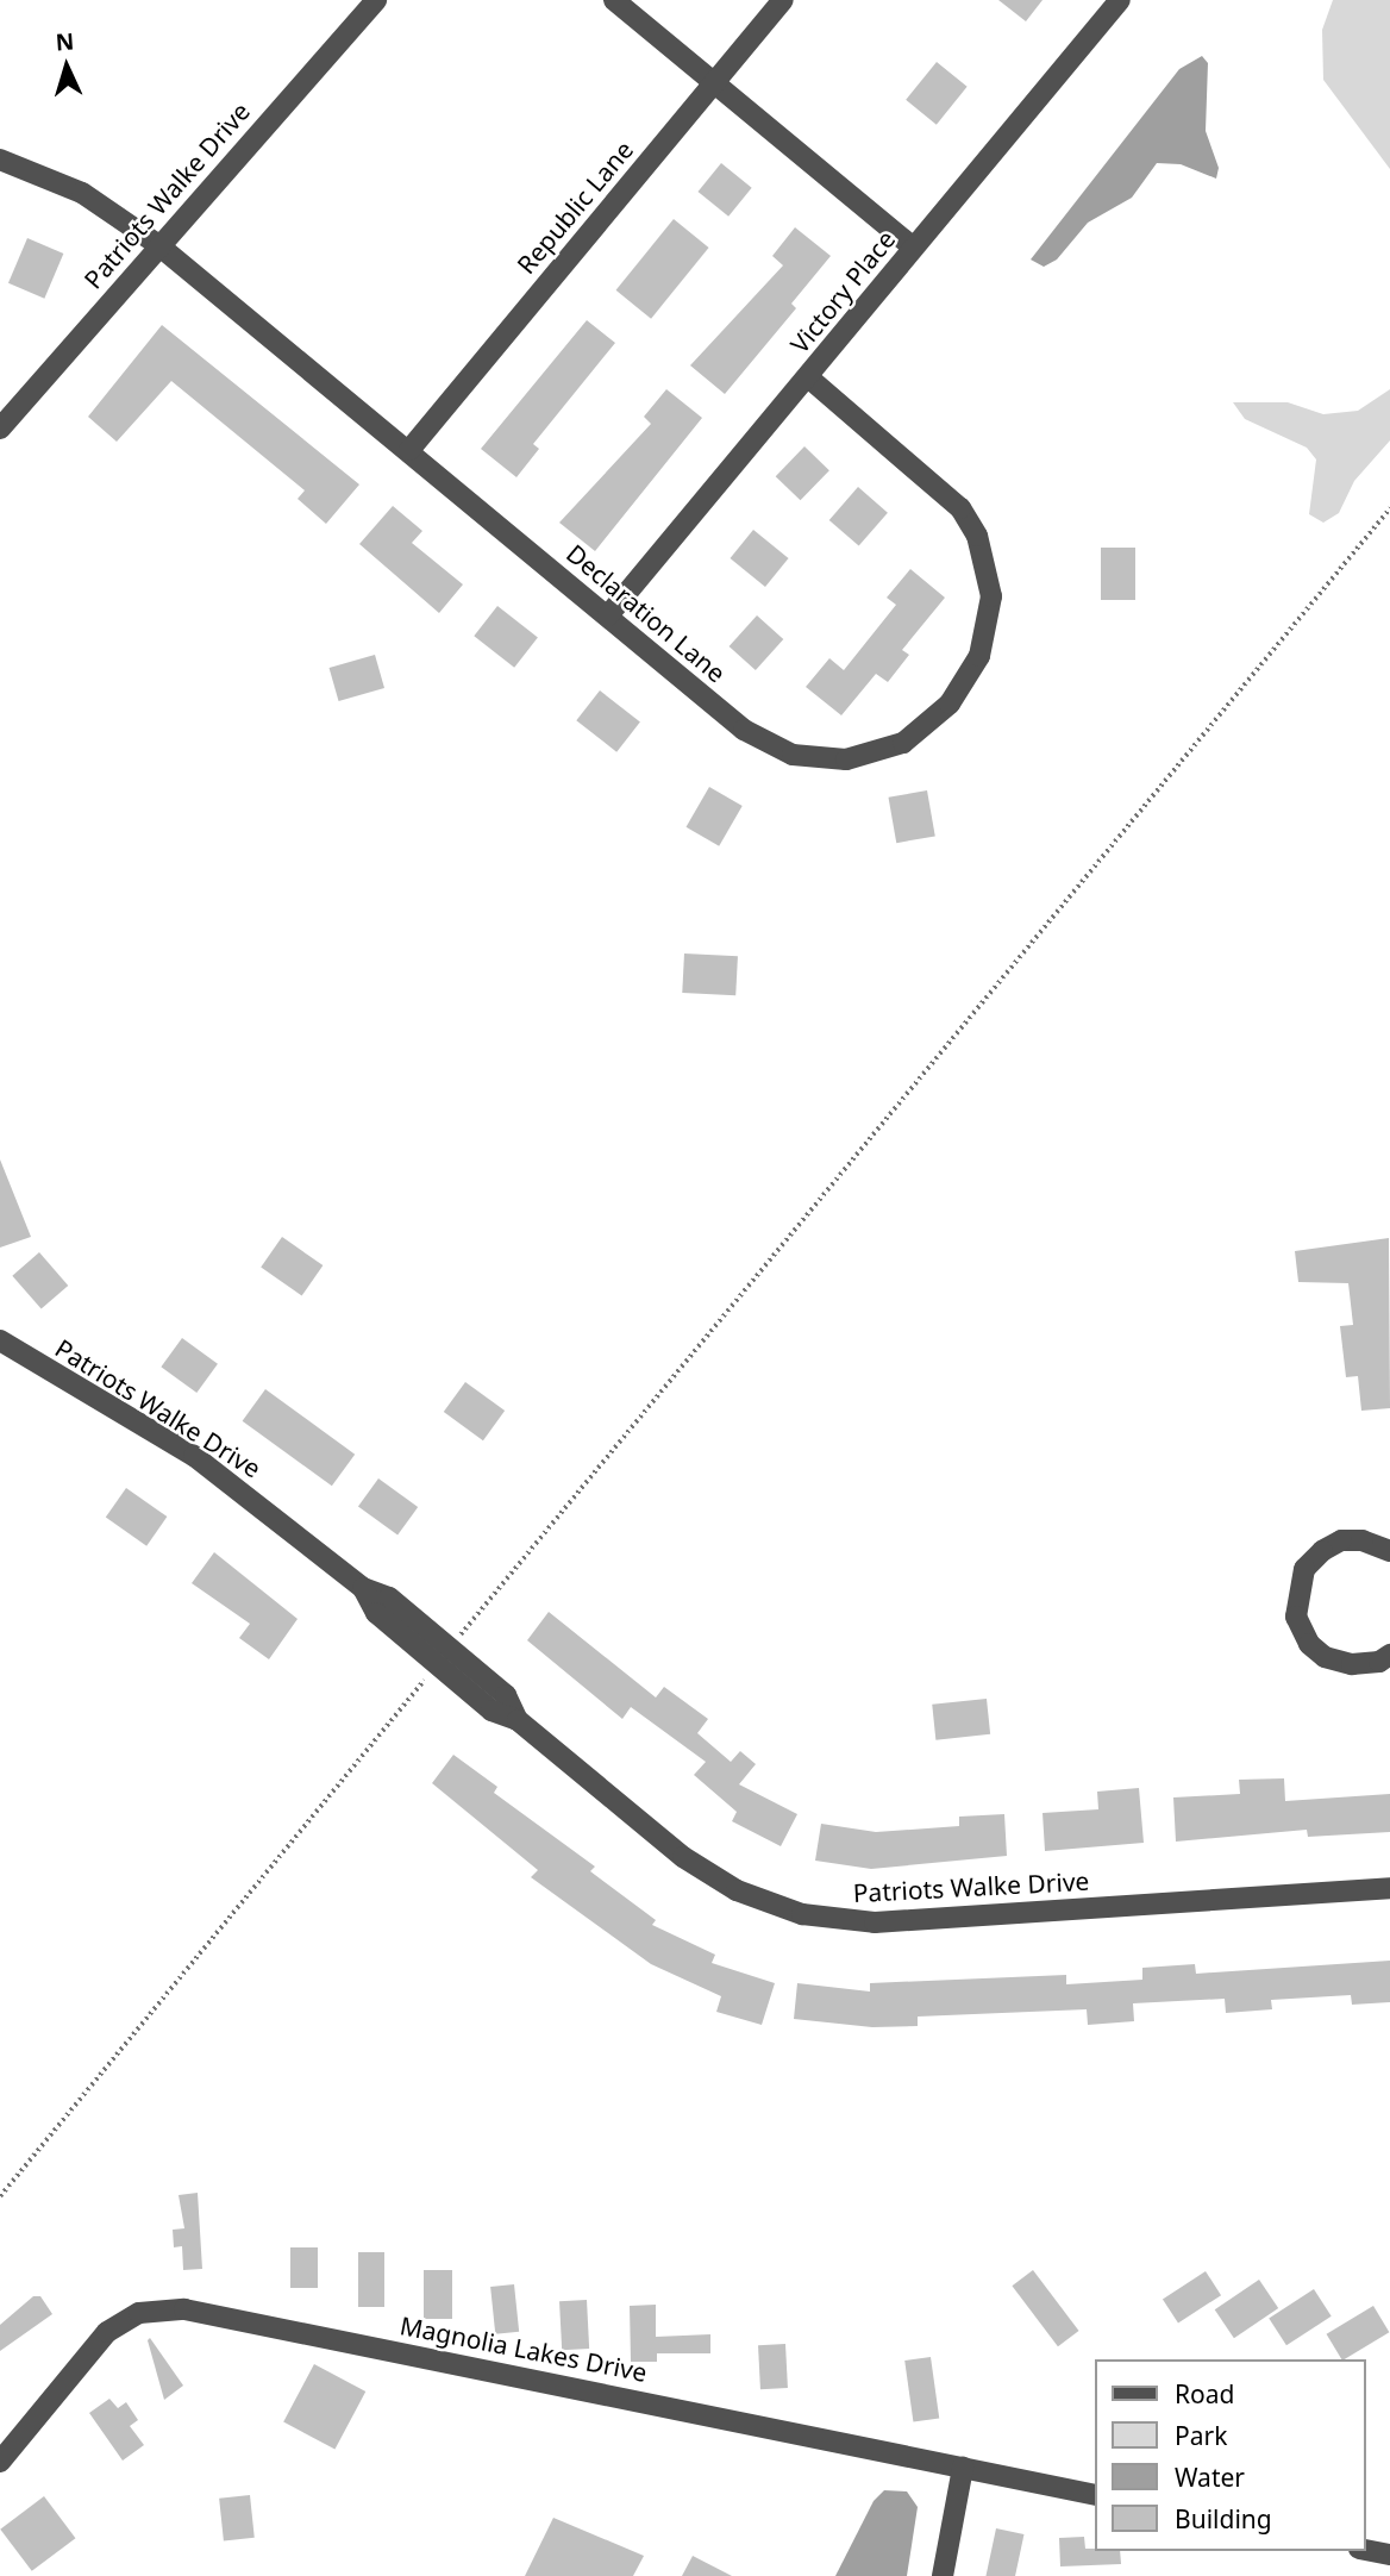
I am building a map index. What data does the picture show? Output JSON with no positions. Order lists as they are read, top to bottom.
{
  "streets": {
    "street": [
      "Patriots Walke Drive",
      "Republic Lane",
      "Victory Place",
      "Declaration Lane",
      "Magnolia Lakes Drive"
    ]
  },
  "crossings": [
    ["Patriots Walke Drive", "Declaration Lane"],
    ["Republic Lane", "Declaration Lane"],
    ["Victory Place", "Declaration Lane"]
  ],
  "legend": [
    "Road",
    "Park",
    "Water",
    "Building"
  ],
  "north": "top"
}
